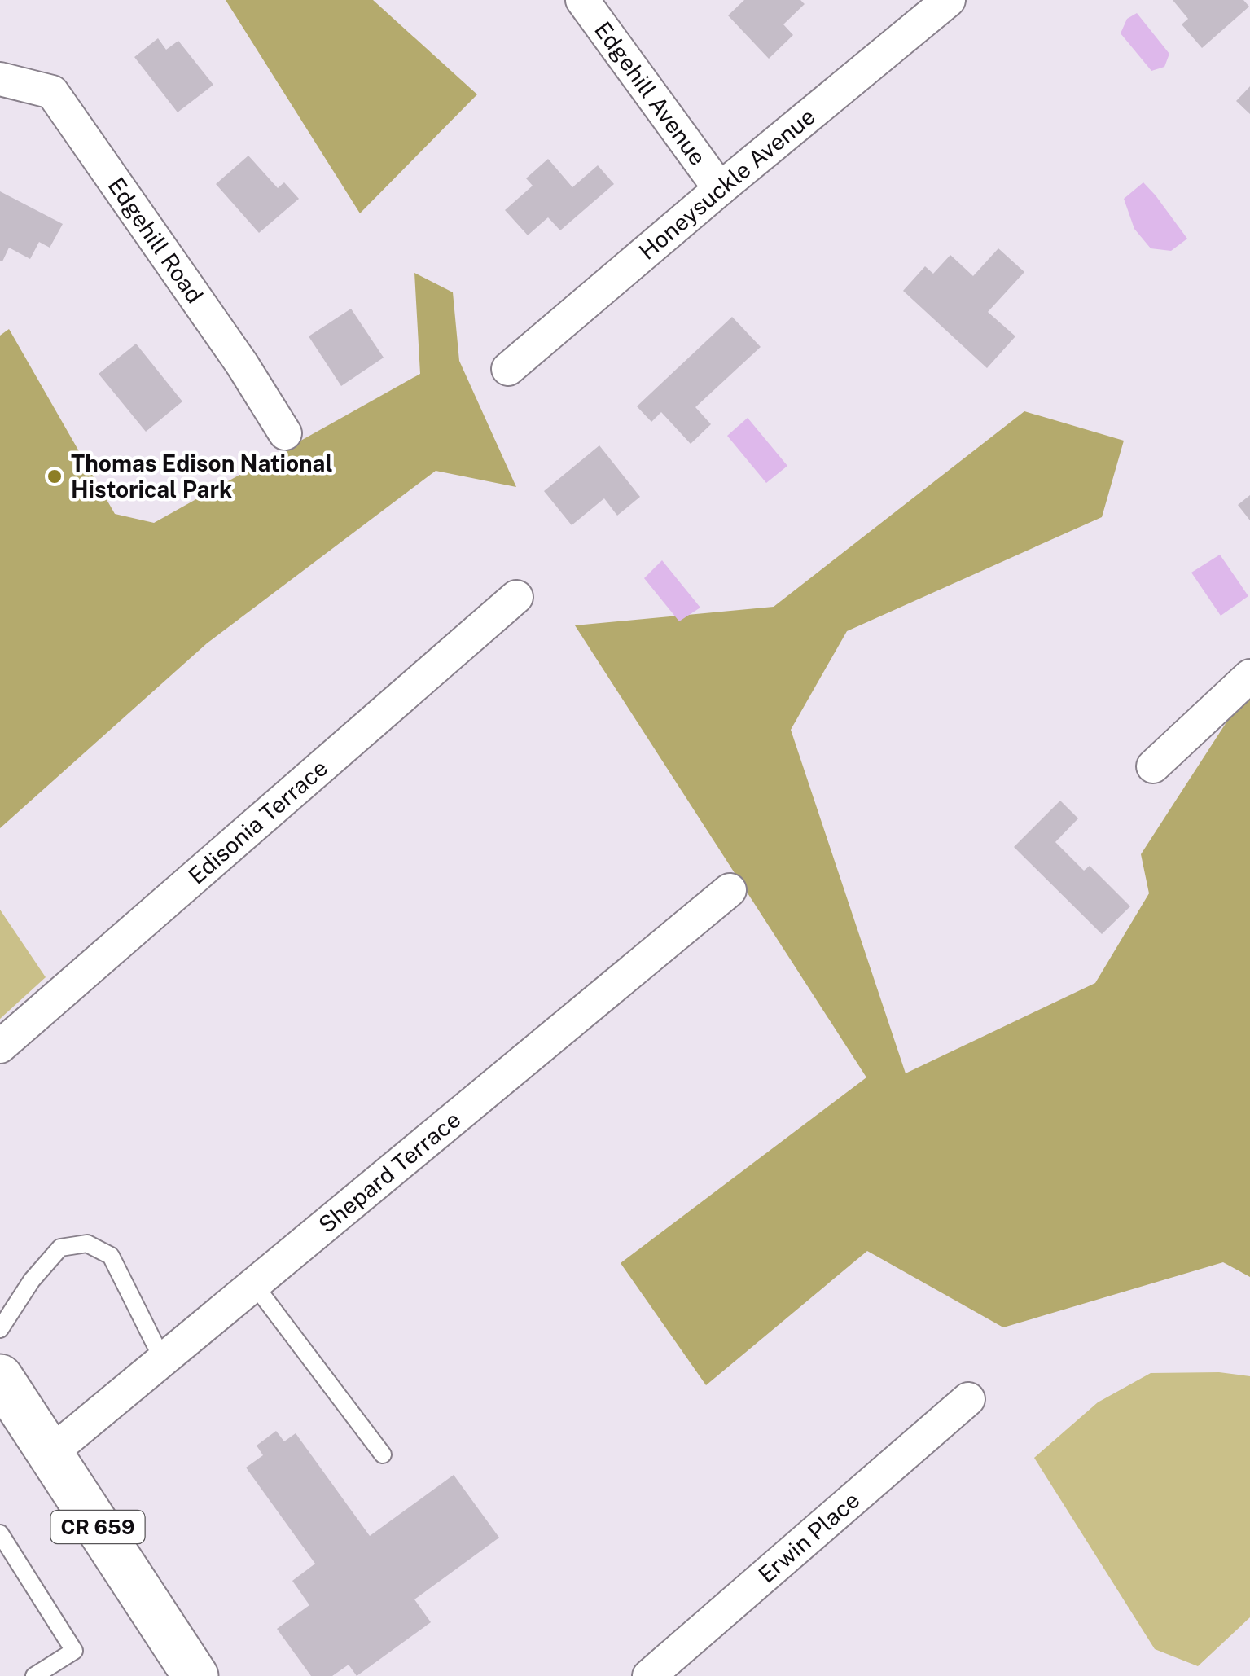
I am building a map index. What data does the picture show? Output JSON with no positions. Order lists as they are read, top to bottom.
{
  "streets": {
    "main road": ["CR 659"],
    "street": [
      "Edgehill Avenue",
      "Honeysuckle Avenue",
      "Edgehill Road",
      "Edisonia Terrace",
      "Shepard Terrace",
      "Erwin Place"
    ]
  },
  "crossings": [
    ["Edgehill Avenue", "Honeysuckle Avenue"],
    ["Shepard Terrace", "CR 659"]
  ],
  "places": ["Thomas Edison National Historical Park"]
}
